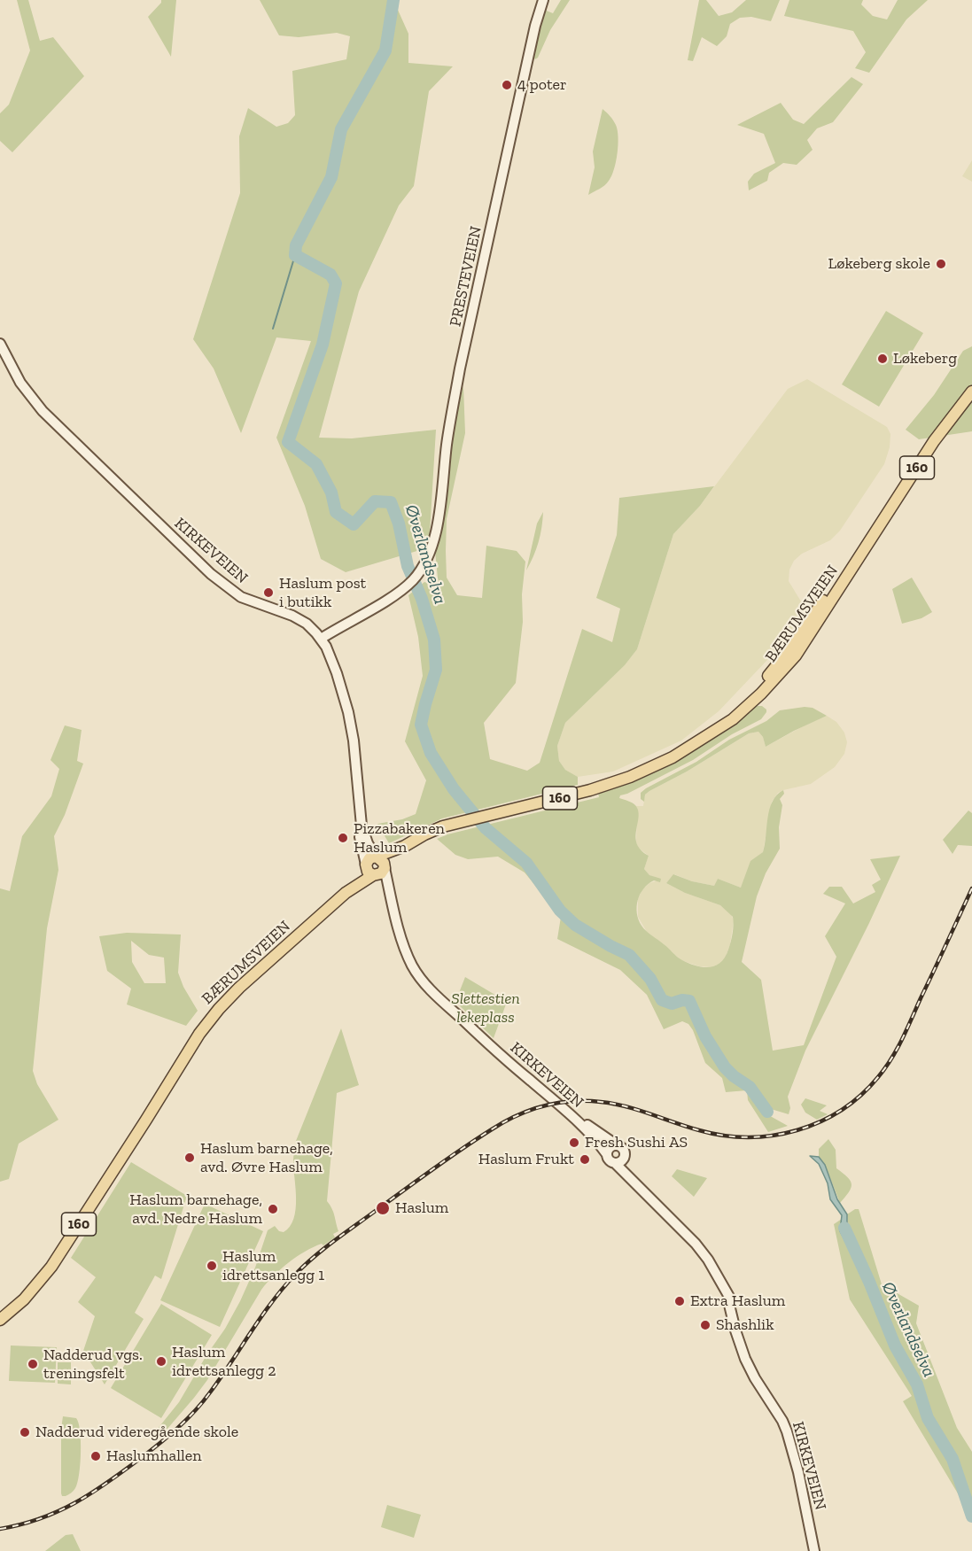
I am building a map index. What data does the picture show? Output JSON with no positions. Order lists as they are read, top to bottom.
{
  "streets": {
    "main road": [
      "PRESTEVEIEN",
      "160",
      "KIRKEVEIEN",
      "BÆRUMSVEIEN"
    ]
  },
  "crossings": [
    ["PRESTEVEIEN", "KIRKEVEIEN"],
    ["160", "KIRKEVEIEN"],
    ["160", "BÆRUMSVEIEN"],
    ["KIRKEVEIEN", "BÆRUMSVEIEN"]
  ],
  "water": ["Øverlandselva"],
  "parks": ["Slettestien lekeplass"],
  "places": [
    "4 poter",
    "Løkeberg skole",
    "Løkeberg",
    "Haslum post i butikk",
    "Pizzabakeren Haslum",
    "Fresh Sushi AS",
    "Haslum barnehage, avd. Øvre Haslum",
    "Haslum Frukt",
    "Haslum",
    "Haslum barnehage, avd. Nedre Haslum",
    "Haslum idrettsanlegg 1",
    "Extra Haslum",
    "Shashlik",
    "Haslum idrettsanlegg 2",
    "Nadderud vgs. treningsfelt",
    "Nadderud videregående skole",
    "Haslumhallen"
  ]
}
